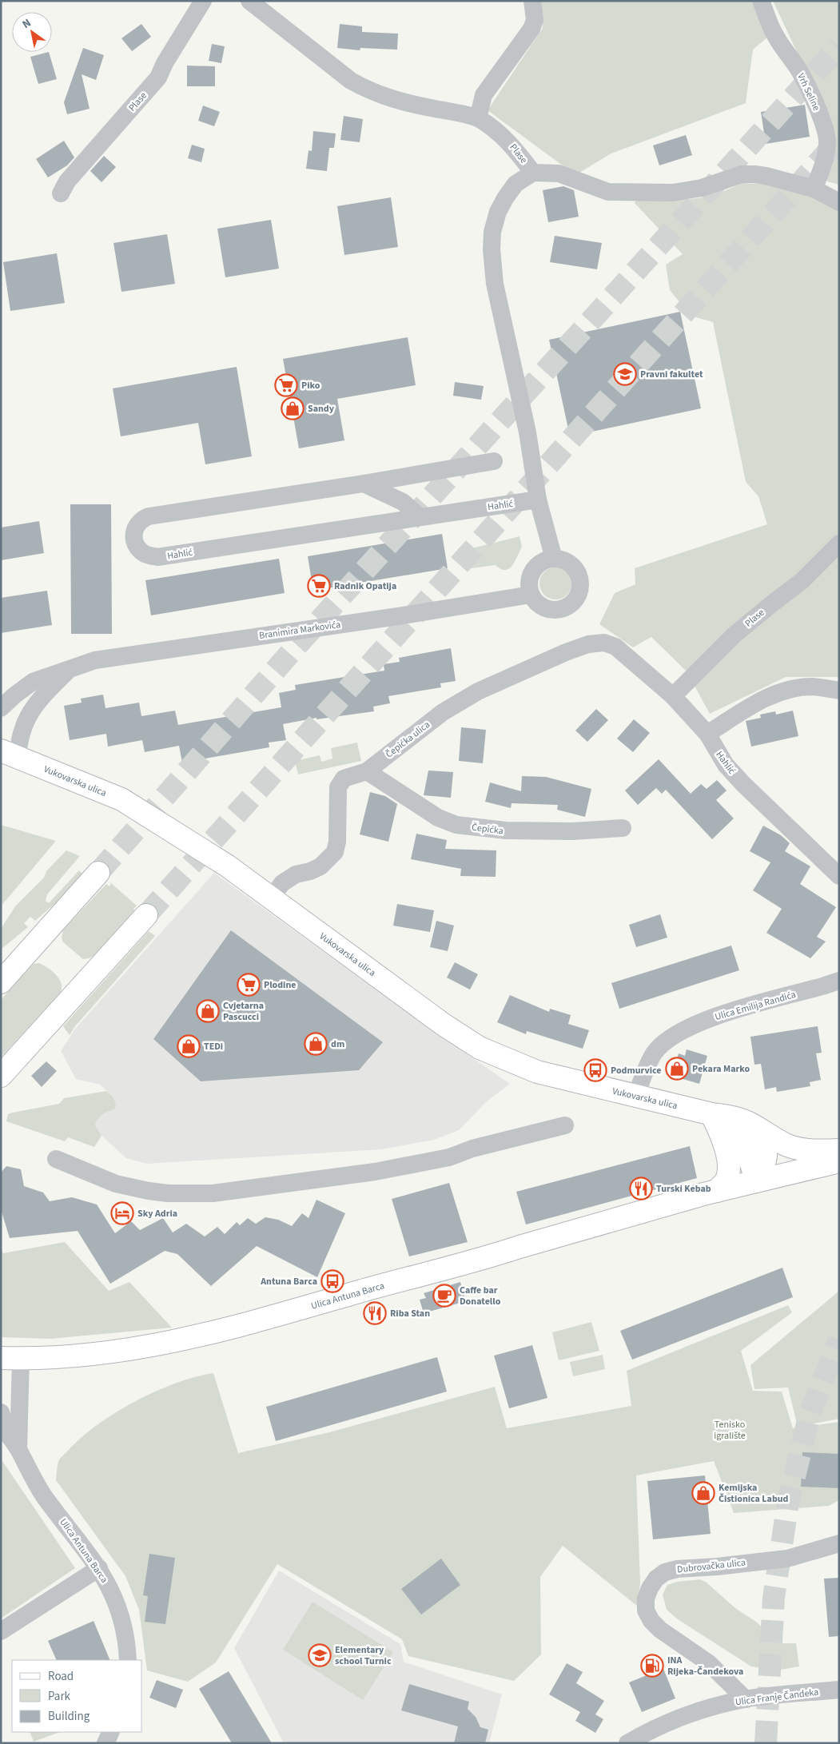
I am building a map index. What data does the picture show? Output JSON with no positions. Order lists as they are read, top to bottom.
{
  "streets": {
    "main road": ["Vukovarska ulica", "Ulica Antuna Barca"],
    "street": [
      "Vrh Seline",
      "Plase",
      "Hahlić",
      "Branimira Markovića",
      "Čepićka ulica",
      "Čepićka",
      "Ulica Emilija Randića",
      "Dubrovačka ulica",
      "Ulica Franje Čandeka"
    ]
  },
  "crossings": [
    ["Vrh Seline", "Plase"],
    ["Plase", "Hahlić"],
    ["Hahlić", "Čepićka ulica"],
    ["Branimira Markovića", "Vukovarska ulica"],
    ["Čepićka ulica", "Vukovarska ulica"],
    ["Čepićka ulica", "Čepićka"],
    ["Vukovarska ulica", "Ulica Emilija Randića"],
    ["Vukovarska ulica", "Ulica Antuna Barca"],
    ["Dubrovačka ulica", "Ulica Franje Čandeka"]
  ],
  "parks": ["Tenisko igralište"],
  "places": {
    "school or university": ["Pravni fakultet", "Elementary school Turnic"],
    "supermarket": ["Piko", "Radnik Opatija", "Plodine"],
    "shop": [
      "Sandy",
      "Cvjetarna Pascucci",
      "dm",
      "TEDi",
      "Pekara Marko",
      "Kemijska Čistionica Labud"
    ],
    "bus stop": ["Podmurvice", "Antuna Barca"],
    "restaurant": ["Turski Kebab", "Riba Stan"],
    "hotel": ["Sky Adria"],
    "cafe": ["Caffe bar Donatello"],
    "fuel station": ["INA Rijeka-Čandekova"]
  },
  "legend": ["Road", "Park", "Building"],
  "north": "top left"
}
